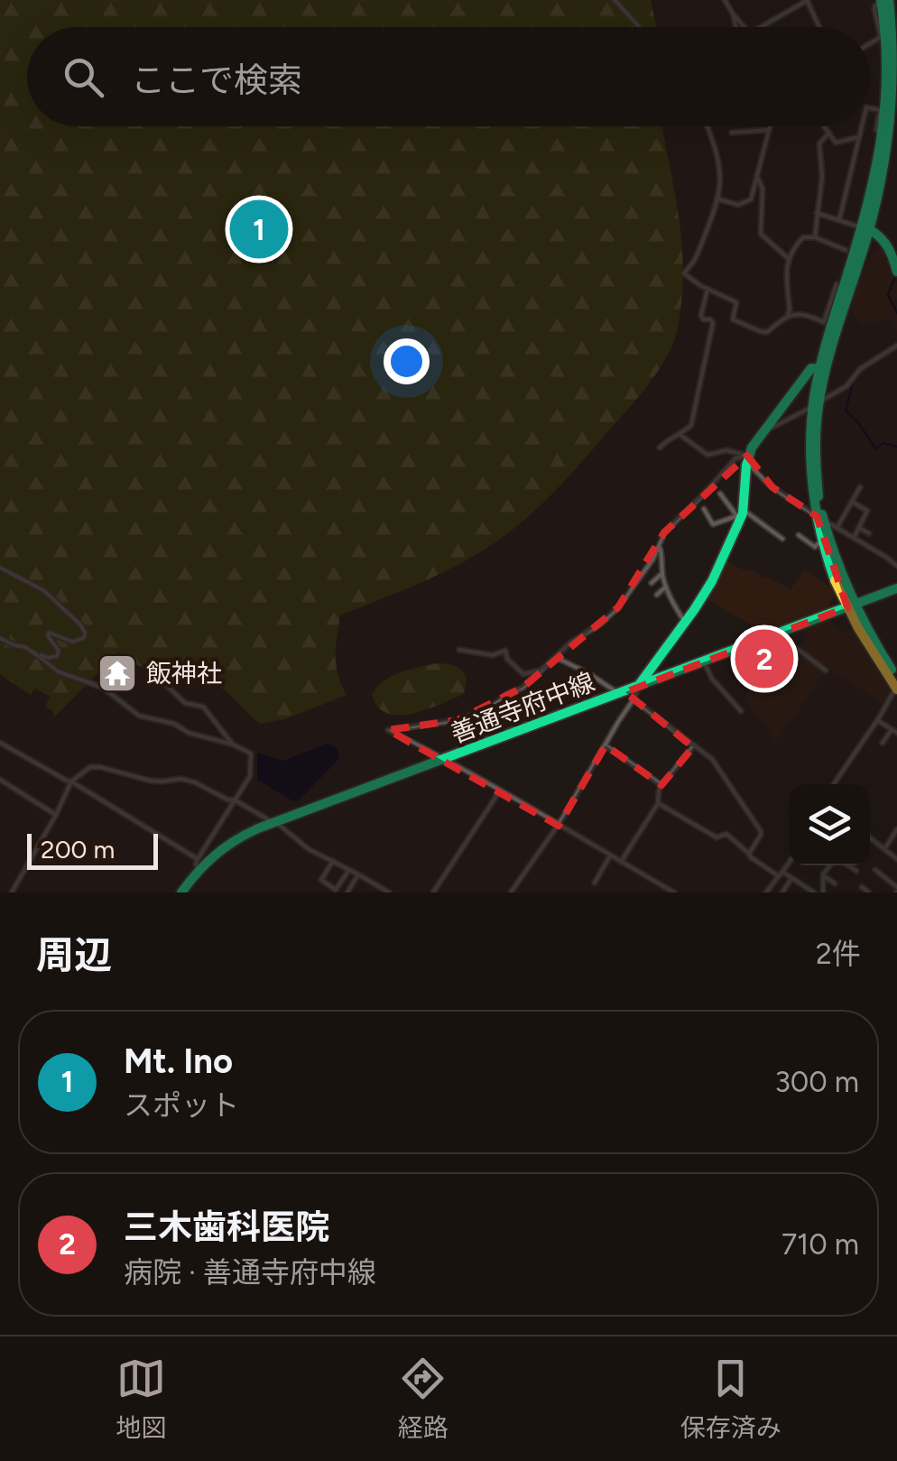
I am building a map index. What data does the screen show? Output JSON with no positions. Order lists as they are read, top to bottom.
{
  "streets": {
    "main road": ["善通寺府中線"]
  },
  "places": {
    "temple": ["飯神社"]
  },
  "scale_bar": "200 m",
  "page": {
    "search": "ここで検索",
    "pins": ["1", "2"],
    "scale": "200 m",
    "heading": ["周辺", "2件"],
    "list": [
      {
        "mark": "1",
        "name": "Mt. Ino",
        "note": "スポット",
        "value": "300 m"
      },
      {
        "mark": "2",
        "name": "三木歯科医院",
        "note": "病院 · 善通寺府中線",
        "value": "710 m"
      }
    ],
    "nav": ["地図", "経路", "保存済み"]
  }
}
